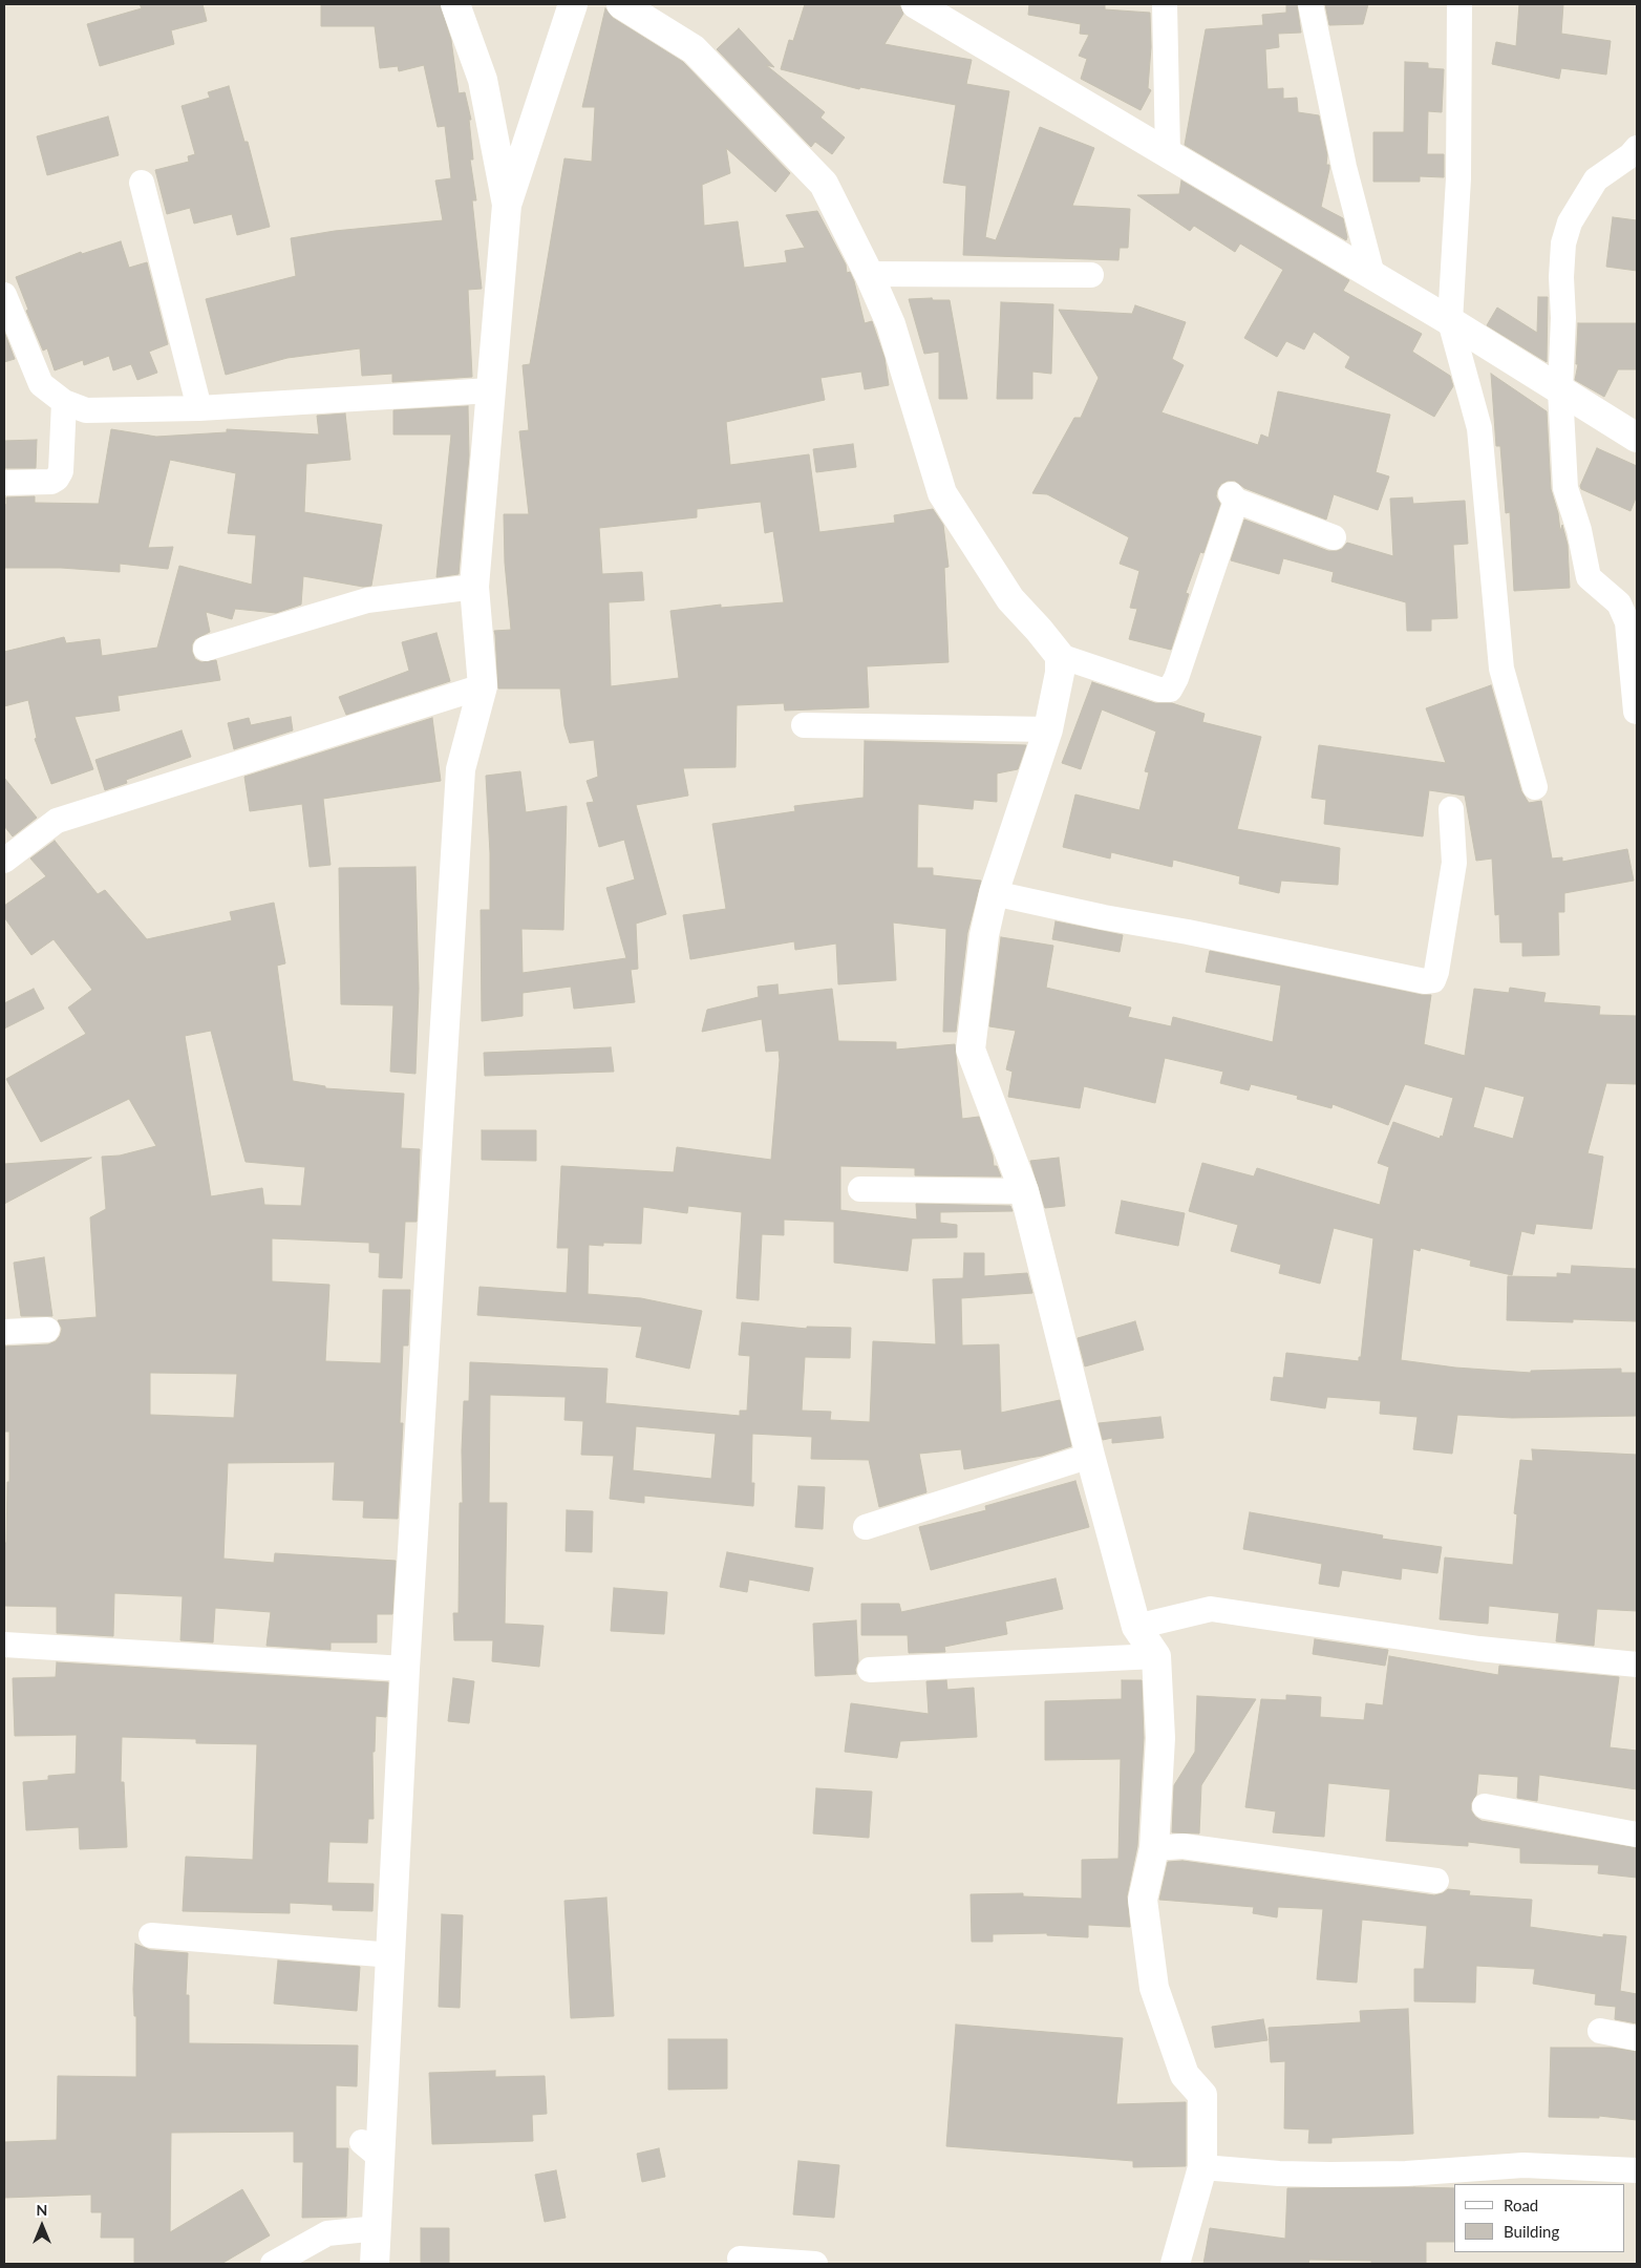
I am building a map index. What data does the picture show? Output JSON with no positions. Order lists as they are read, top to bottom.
{
  "legend": ["Road", "Building"],
  "north": "top"
}
